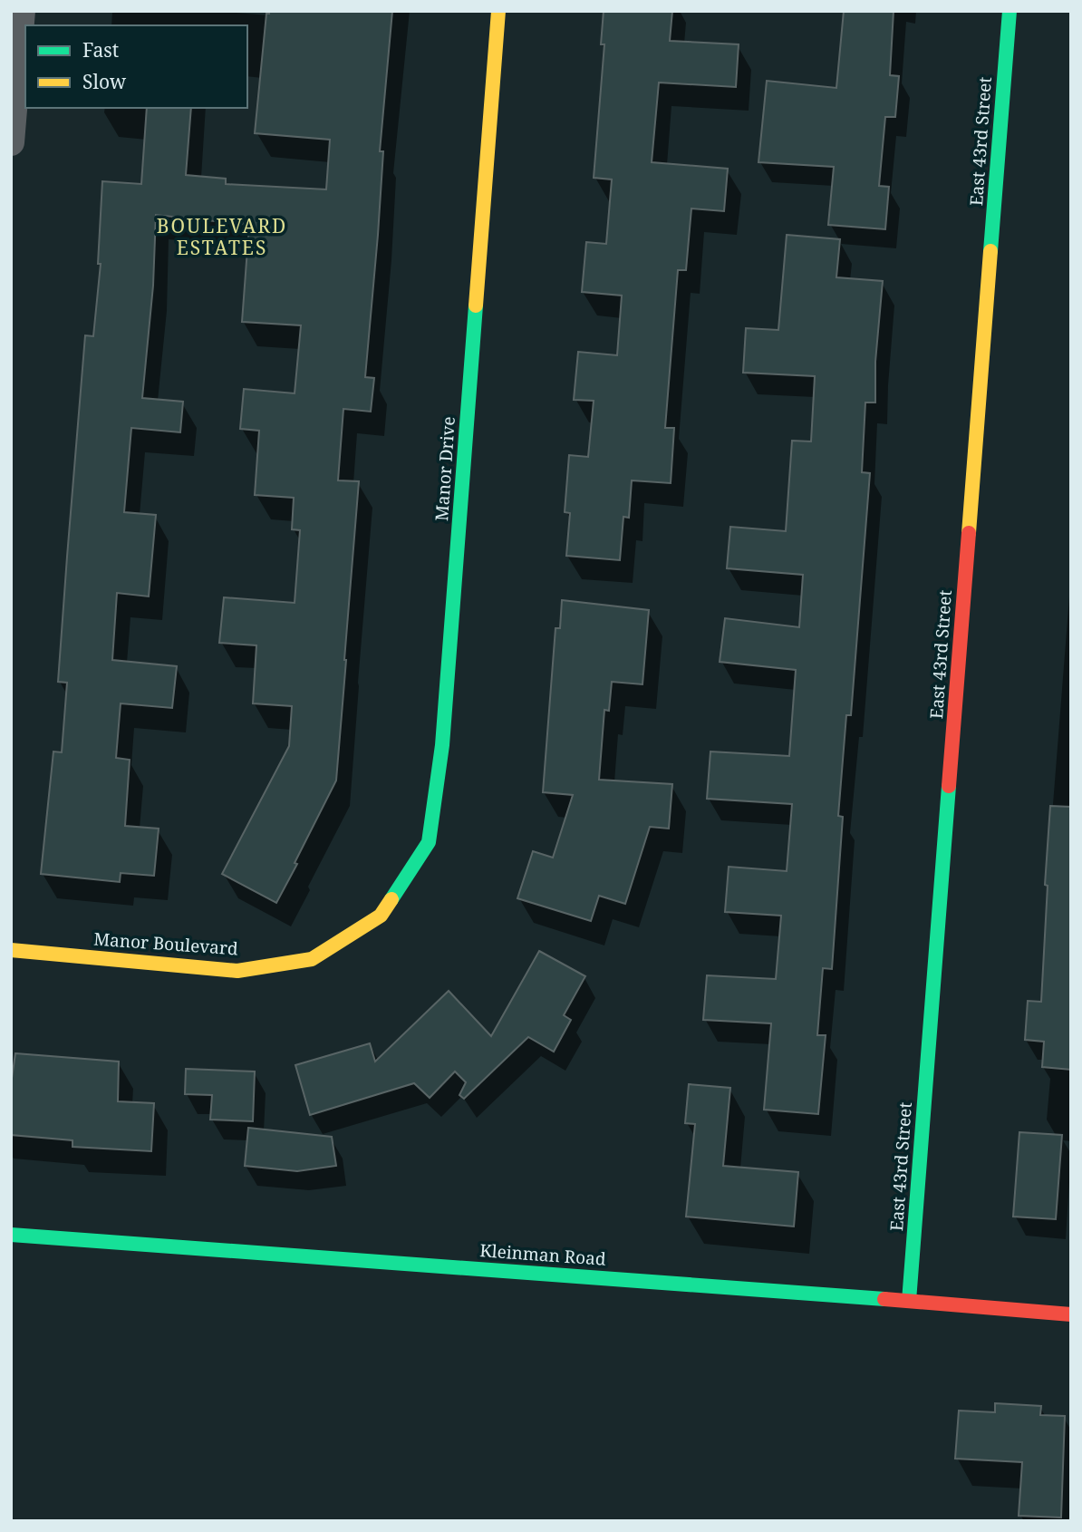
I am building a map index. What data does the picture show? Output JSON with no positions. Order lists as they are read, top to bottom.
{
  "streets": {
    "street": [
      "East 43rd Street",
      "Manor Drive",
      "Manor Boulevard",
      "Kleinman Road"
    ]
  },
  "crossings": [
    ["East 43rd Street", "Kleinman Road"],
    ["Manor Drive", "Manor Boulevard"]
  ],
  "districts": ["BOULEVARD ESTATES"],
  "legend": ["Fast", "Slow"]
}
